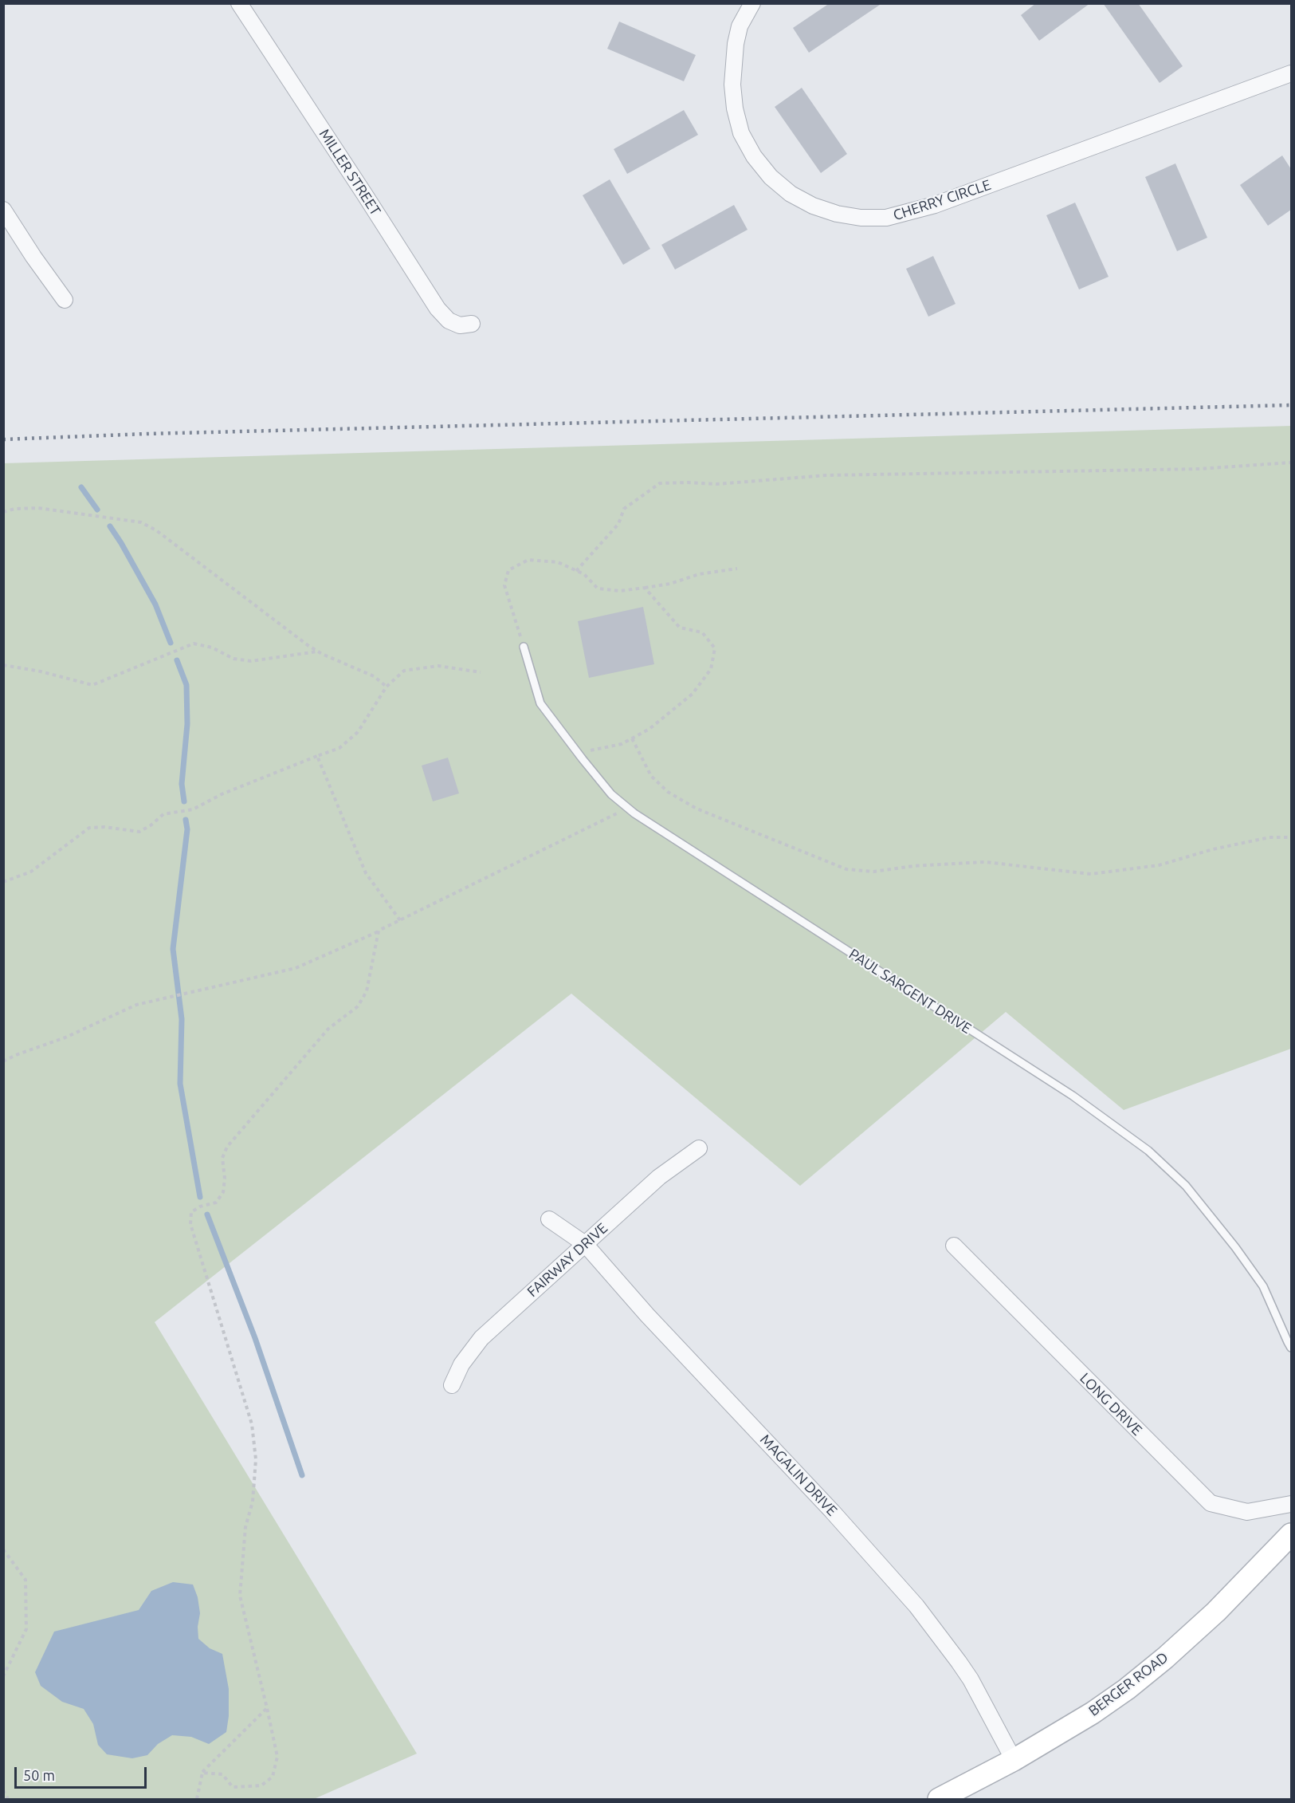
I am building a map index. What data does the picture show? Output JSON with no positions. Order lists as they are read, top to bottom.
{
  "streets": {
    "street": [
      "MILLER STREET",
      "CHERRY CIRCLE",
      "FAIRWAY DRIVE",
      "LONG DRIVE",
      "MAGALIN DRIVE",
      "BERGER ROAD"
    ],
    "lane": ["PAUL SARGENT DRIVE"]
  },
  "crossings": [
    ["FAIRWAY DRIVE", "MAGALIN DRIVE"],
    ["MAGALIN DRIVE", "BERGER ROAD"]
  ],
  "scale_bar": "50 m"
}
